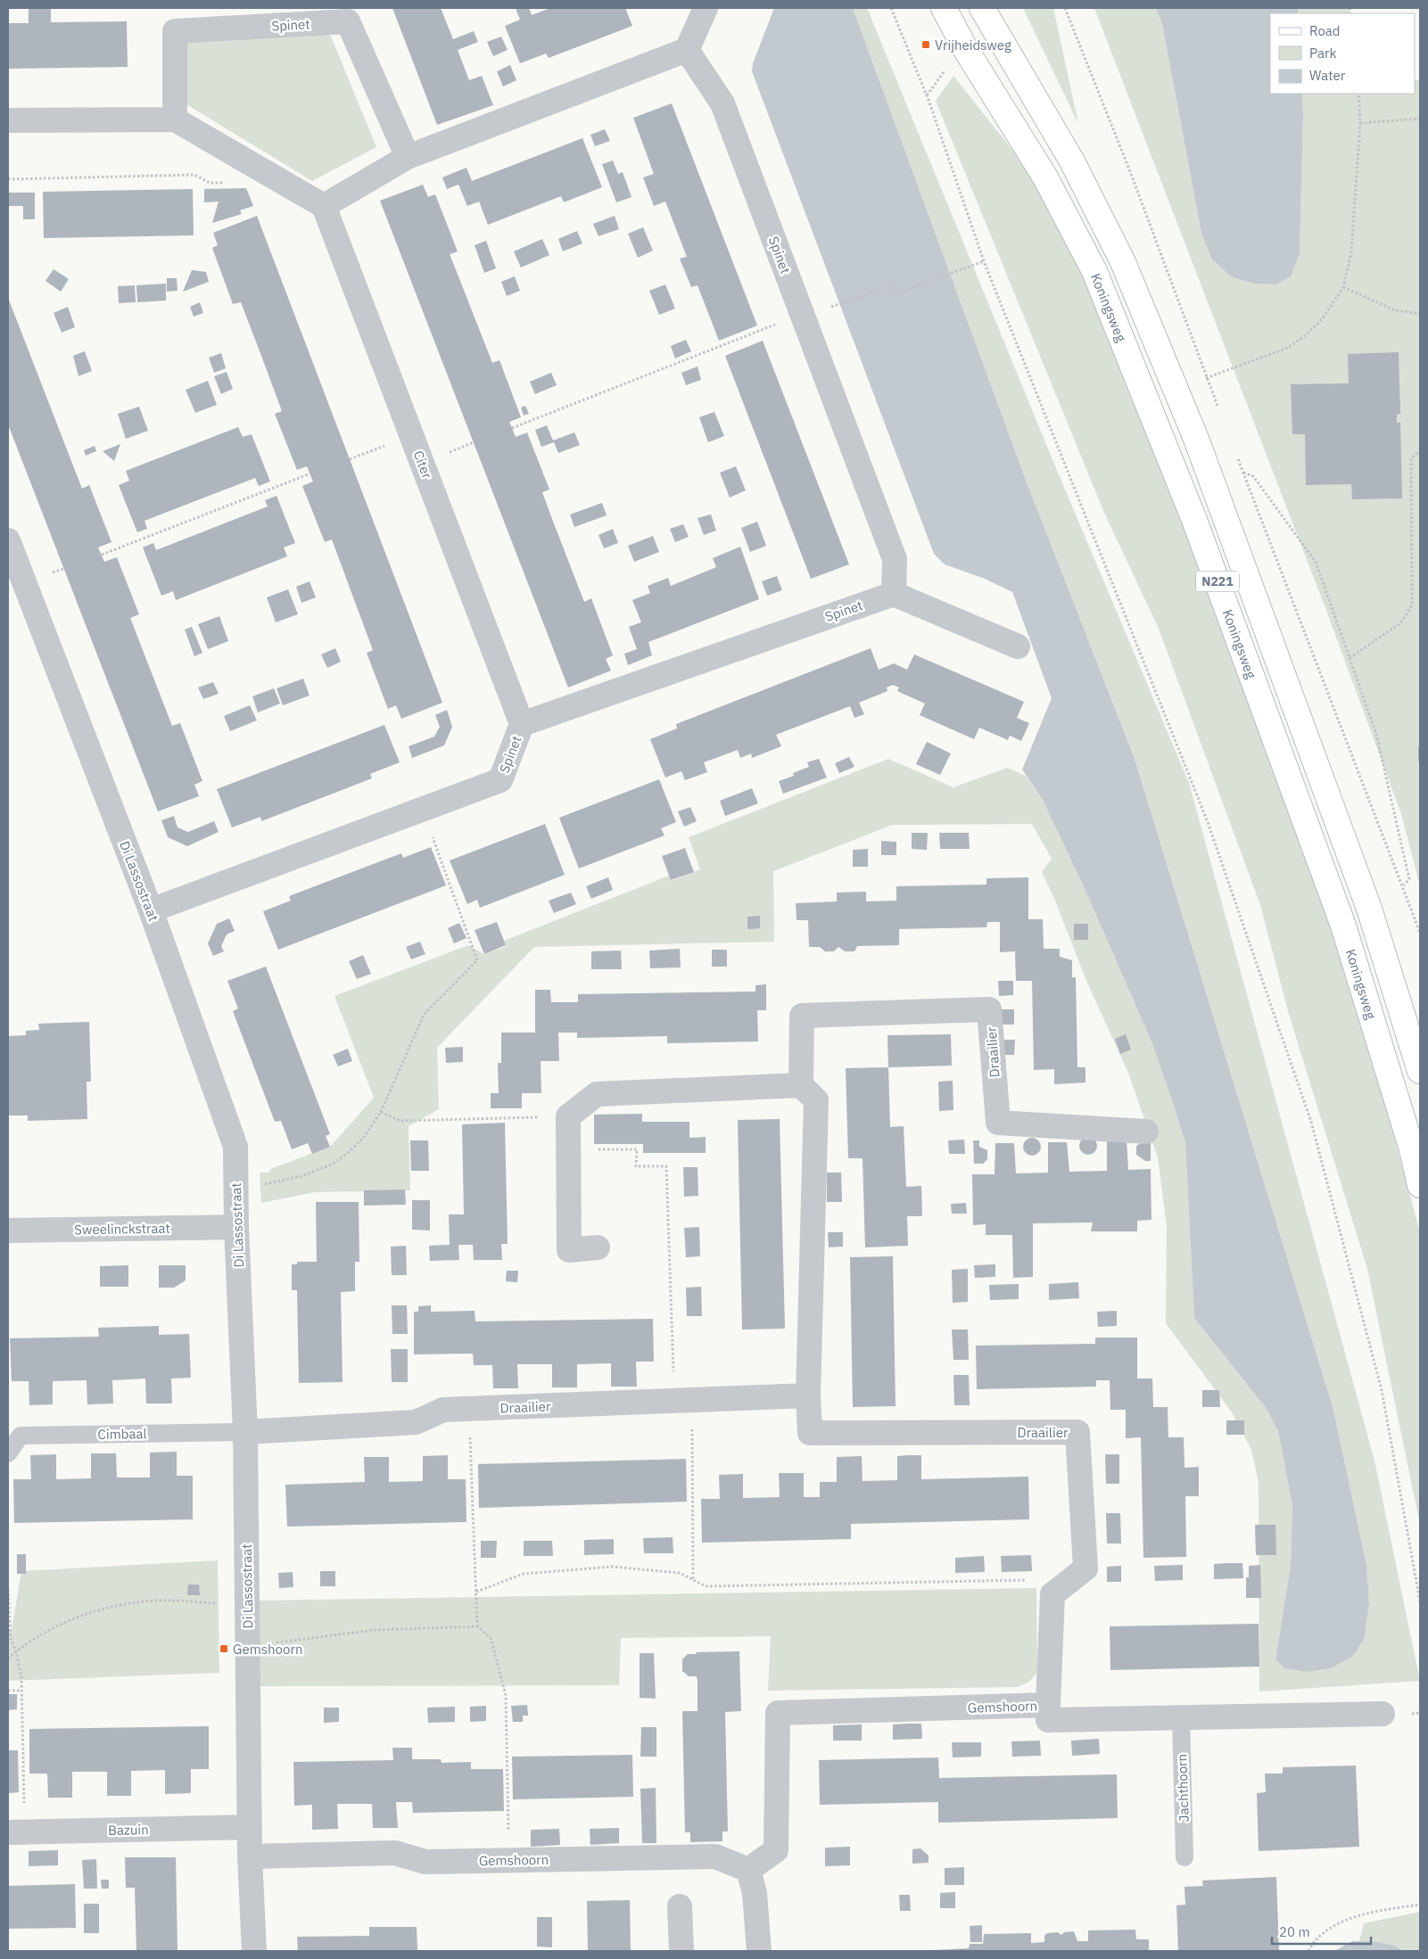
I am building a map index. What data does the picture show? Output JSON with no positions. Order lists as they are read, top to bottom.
{
  "streets": {
    "main road": ["Koningsweg", "N221"],
    "street": [
      "Spinet",
      "Citer",
      "Di Lassostraat",
      "Draailier",
      "Sweelinckstraat",
      "Gemshoorn",
      "Bazuin"
    ],
    "lane": ["Cimbaal", "Jachthoorn"]
  },
  "crossings": [
    ["Spinet", "Citer"],
    ["Spinet", "Di Lassostraat"],
    ["Di Lassostraat", "Draailier"],
    ["Di Lassostraat", "Sweelinckstraat"],
    ["Di Lassostraat", "Cimbaal"],
    ["Di Lassostraat", "Gemshoorn"],
    ["Di Lassostraat", "Bazuin"],
    ["Draailier", "Cimbaal"],
    ["Draailier", "Gemshoorn"],
    ["Gemshoorn", "Jachthoorn"]
  ],
  "places": {
    "transit": ["Vrijheidsweg", "Gemshoorn"]
  },
  "legend": ["Road", "Park", "Water"],
  "scale_bar": "20 m"
}
